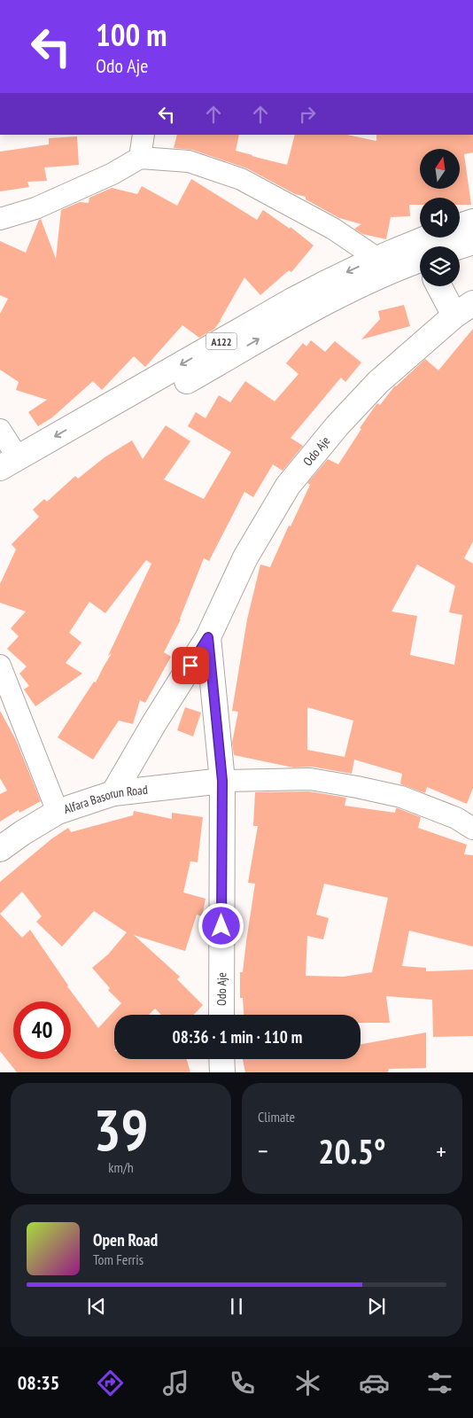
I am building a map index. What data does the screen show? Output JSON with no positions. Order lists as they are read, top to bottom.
{
  "streets": {
    "main road": ["A122", "Odo Aje", "Alfara Basorun Road"]
  },
  "crossings": [
    ["Odo Aje", "Alfara Basorun Road"]
  ],
  "north": "top",
  "page": {
    "turn": ["100 m", "Odo Aje"],
    "limit": "40",
    "trip": "08:36 · 1 min · 110 m",
    "tile": [
      ["39", "km/h"],
      "Climate"
    ],
    "heat": ["−", "20.5°", "+"],
    "song": ["Open Road", "Tom Ferris"],
    "tabs": "08:35"
  }
}
